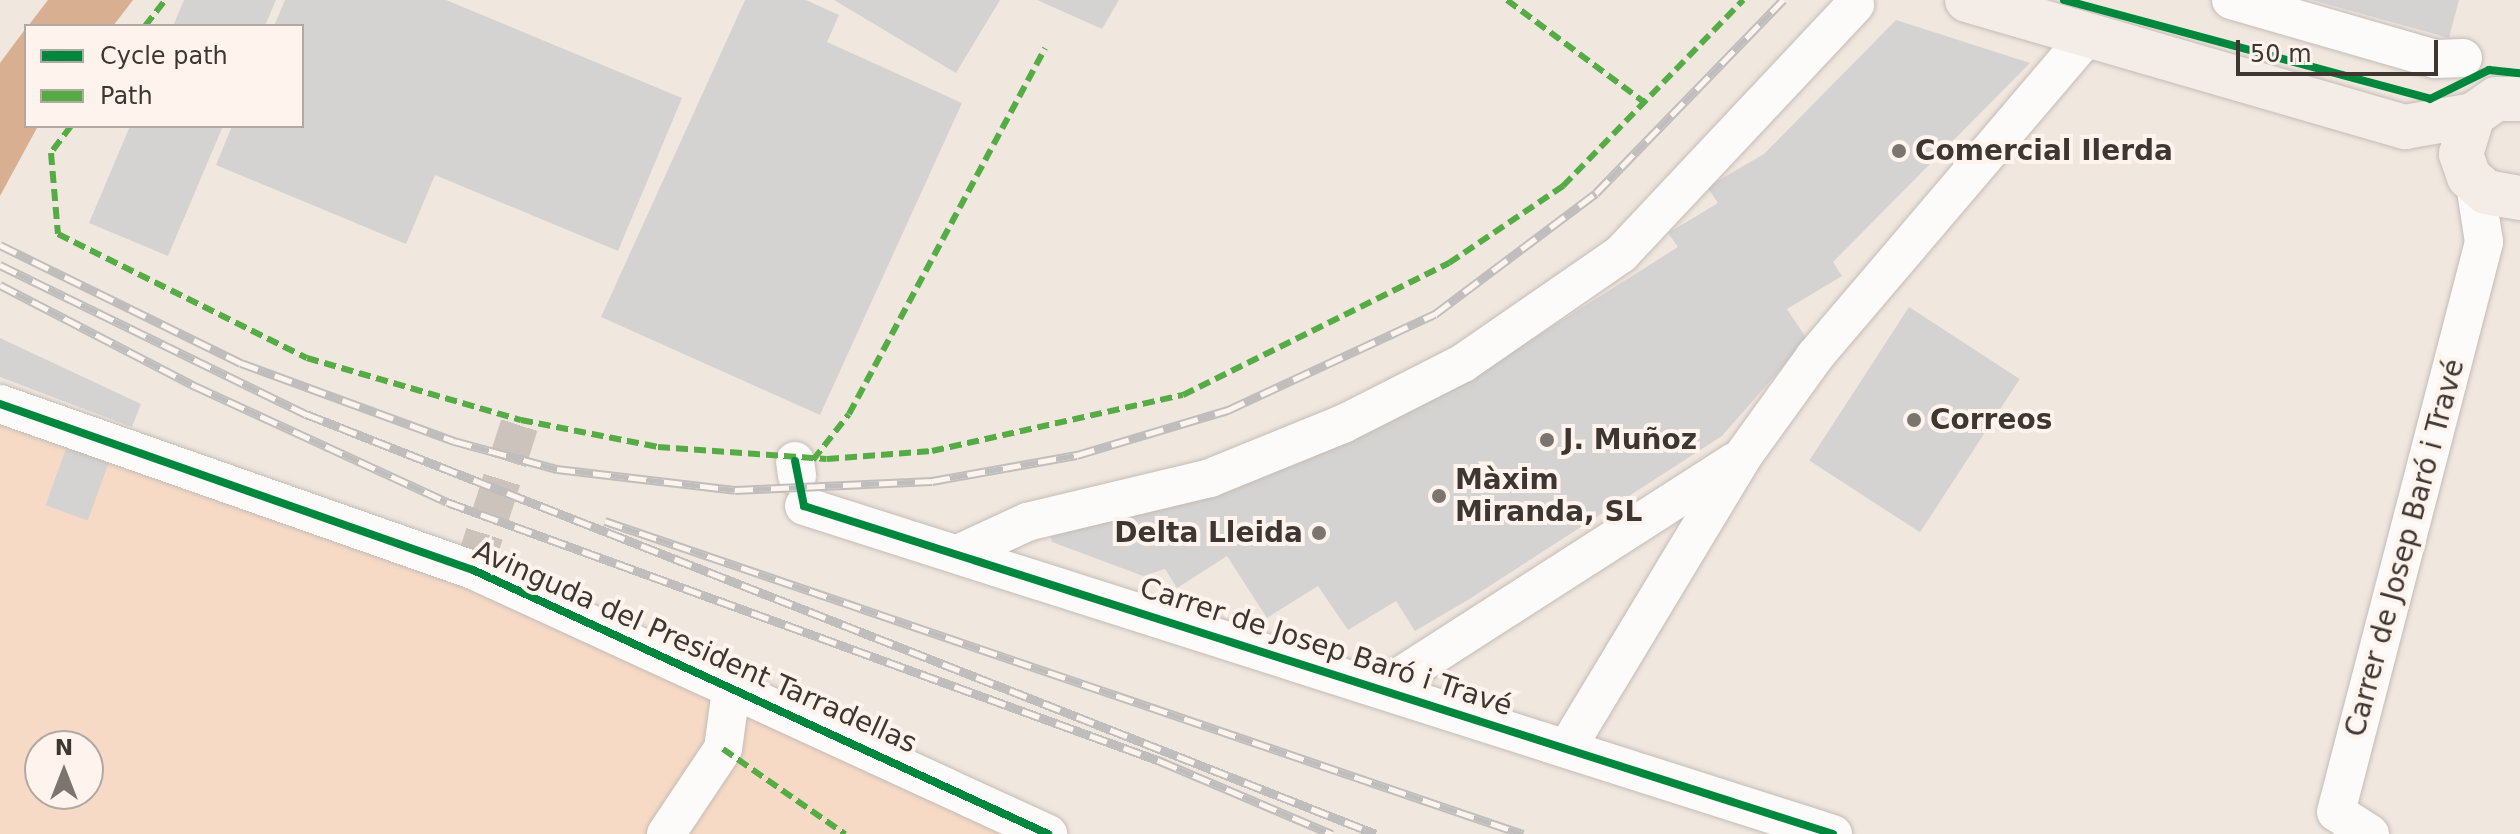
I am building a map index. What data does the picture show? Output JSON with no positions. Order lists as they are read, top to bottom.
{
  "streets": {
    "street": ["Carrer de Josep Baró i Travé", "Avinguda del President Tarradellas"]
  },
  "places": [
    "Comercial Ilerda",
    "Correos",
    "J. Muñoz",
    "Màxim Miranda, SL",
    "Delta Lleida"
  ],
  "legend": ["Cycle path", "Path"],
  "scale_bar": "50 m",
  "north": "top"
}
